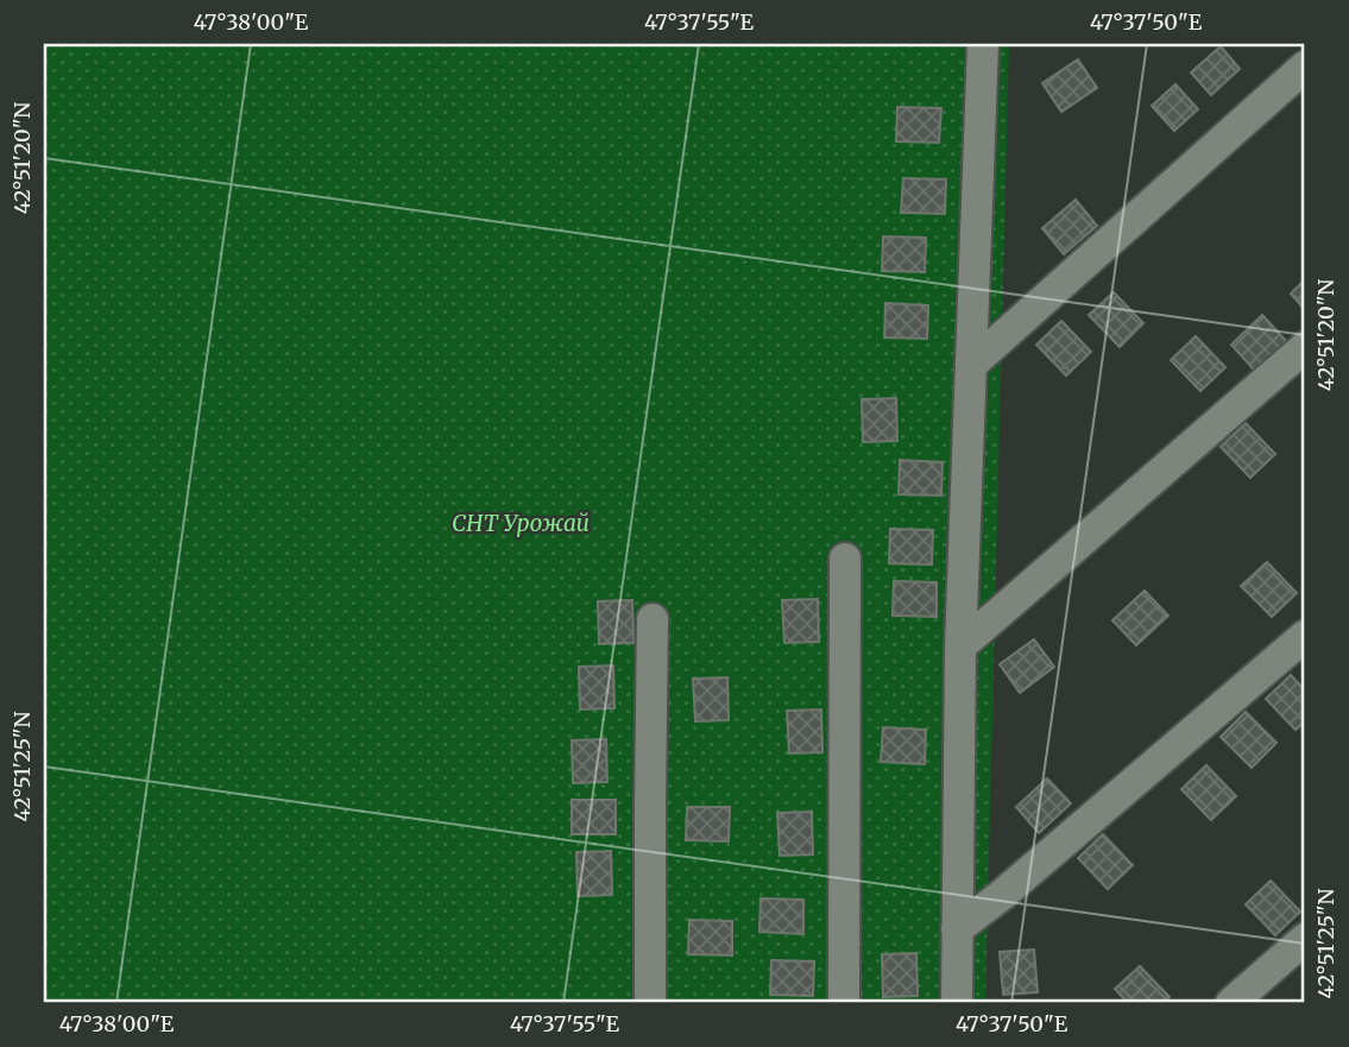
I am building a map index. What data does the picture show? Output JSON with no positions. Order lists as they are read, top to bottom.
{
  "parks": ["СНТ Урожай"],
  "coordinates": [
    "47°38'00\"E",
    "47°37'55\"E",
    "47°37'50\"E",
    "42°51'20\"N",
    "42°51'25\"N"
  ]
}
